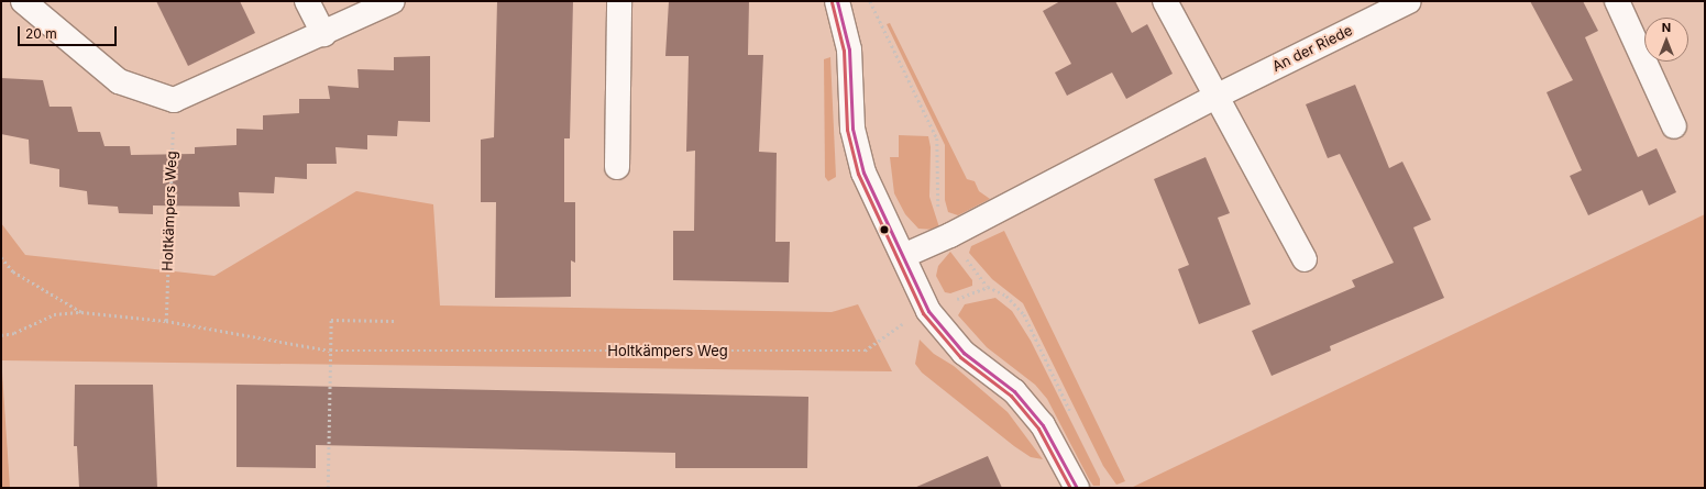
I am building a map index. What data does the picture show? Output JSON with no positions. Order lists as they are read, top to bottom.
{
  "streets": {
    "street": ["An der Riede"],
    "path": ["Holtkämpers Weg"]
  },
  "scale_bar": "20 m",
  "north": "top"
}
